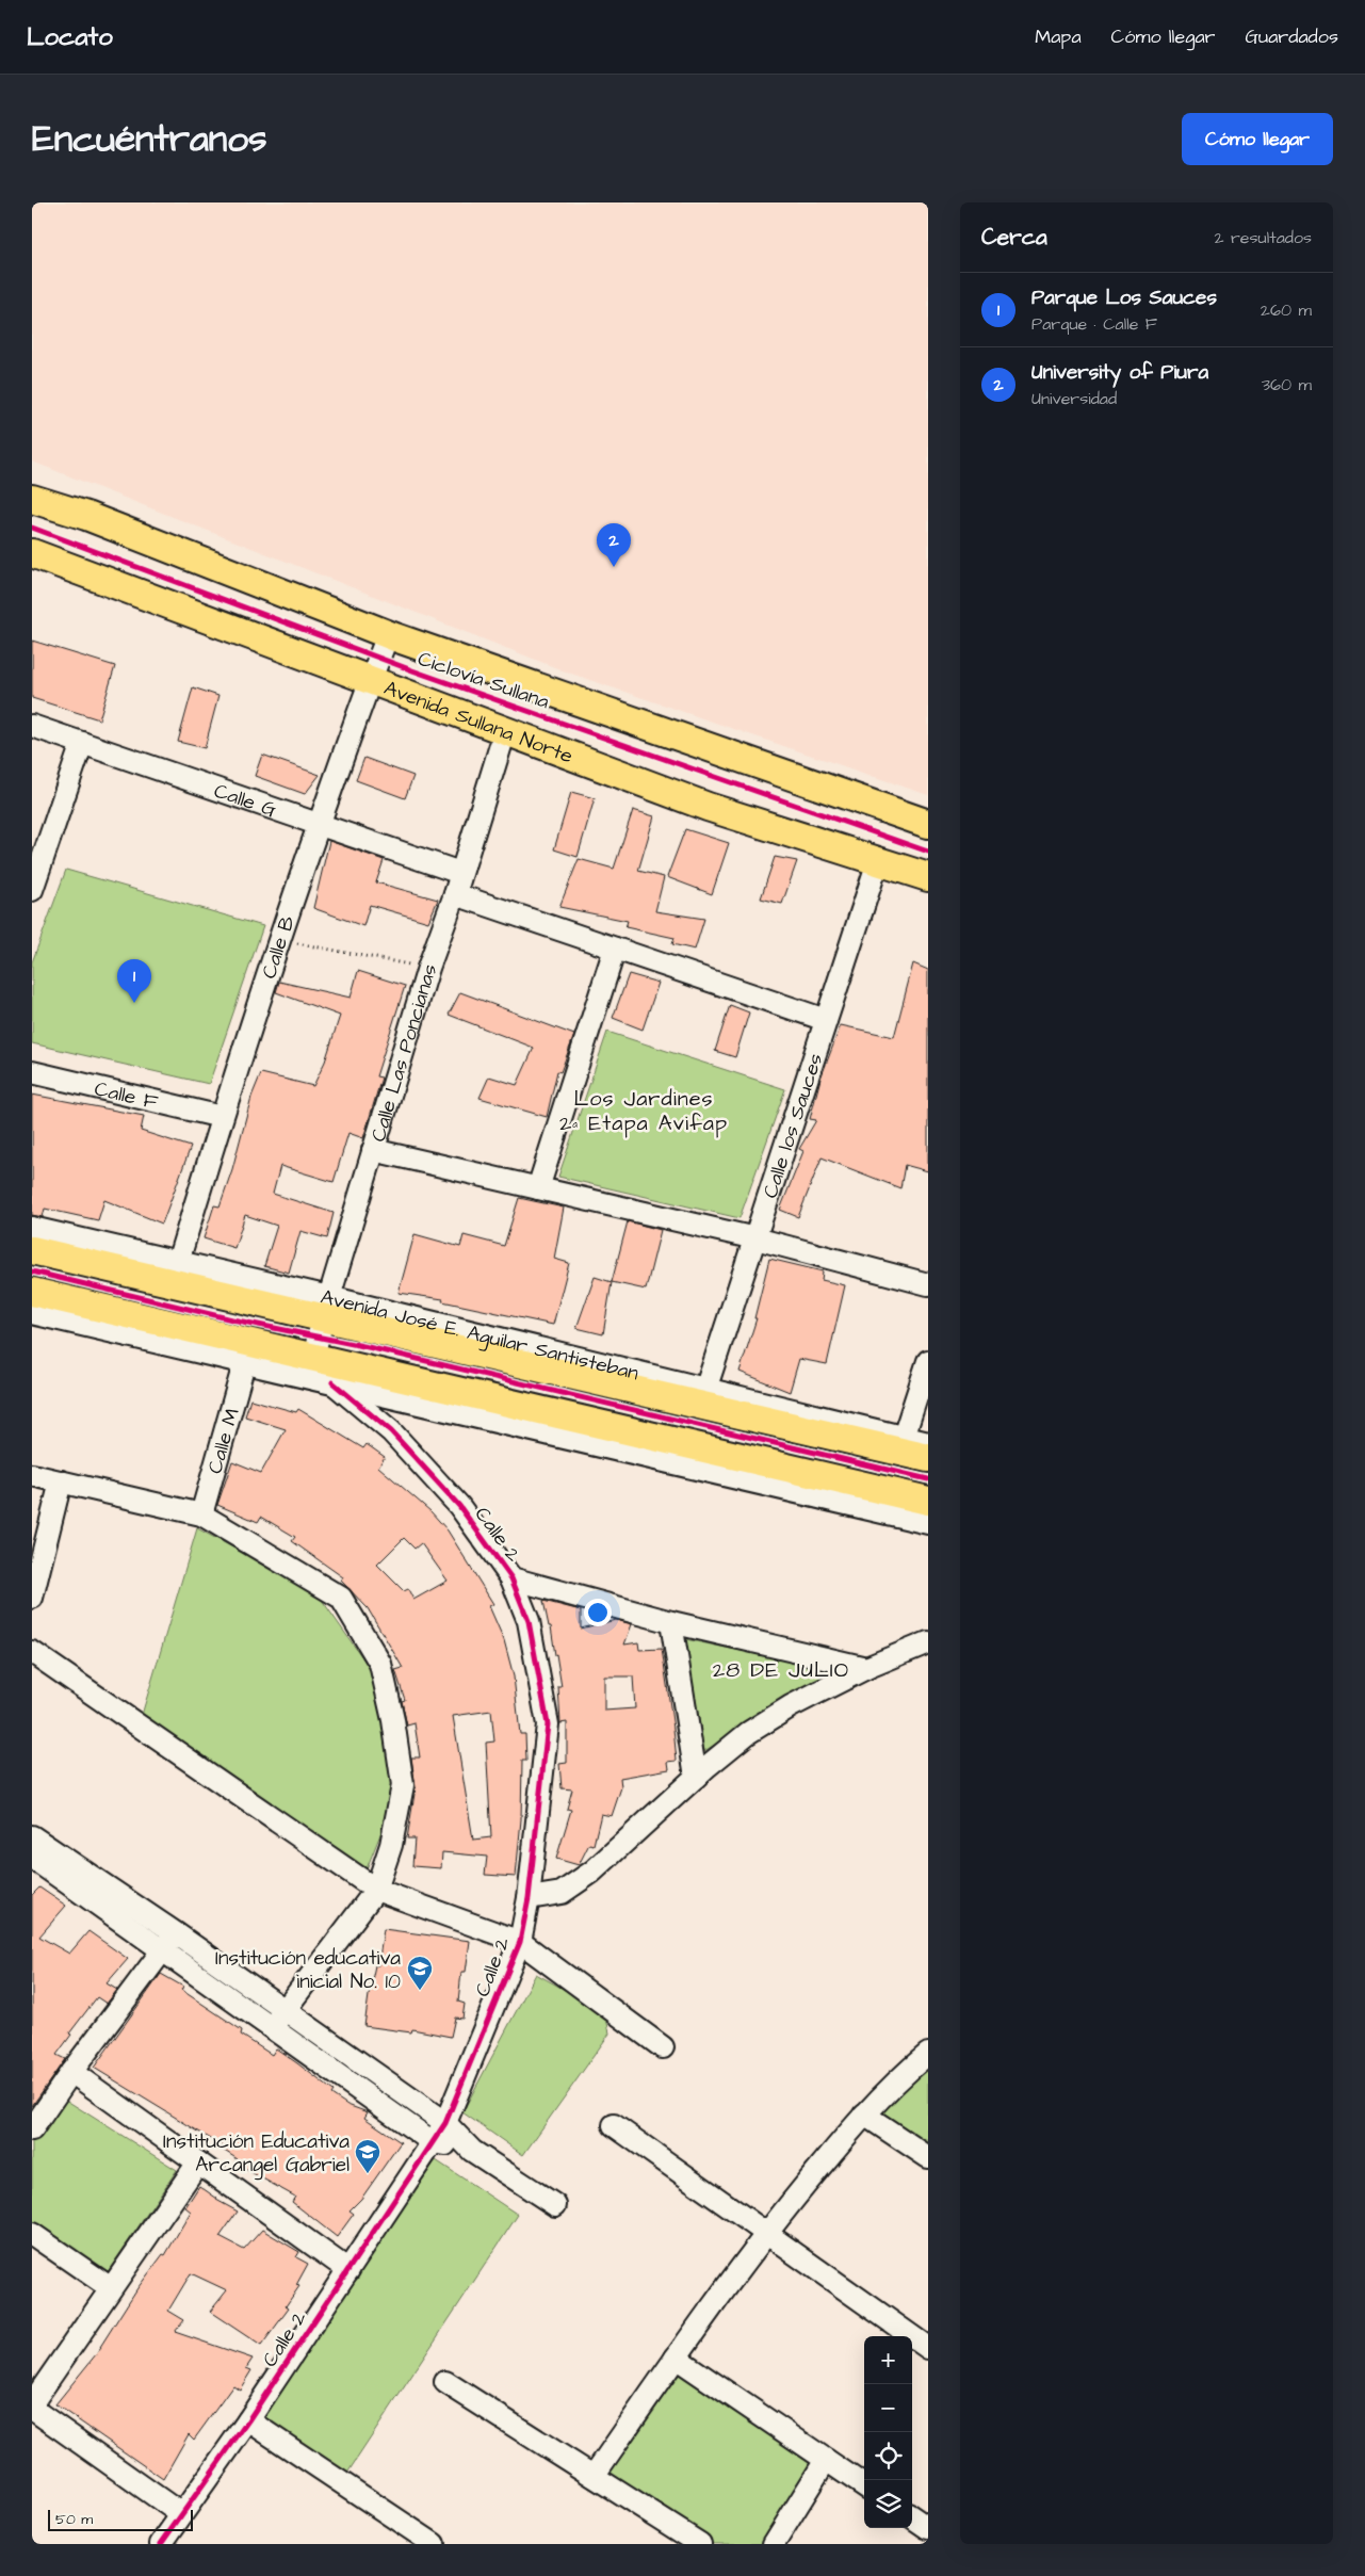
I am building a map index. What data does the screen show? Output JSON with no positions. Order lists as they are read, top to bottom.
{
  "streets": {
    "main road": ["Avenida Sullana Norte", "Avenida José E. Aguilar Santisteban"],
    "street": [
      "Calle G",
      "Calle B",
      "Calle Las Poncianas",
      "Calle F",
      "Calle los Sauces",
      "Calle M",
      "Calle 2"
    ],
    "cycle path": ["Ciclovía Sullana"]
  },
  "crossings": [
    ["Avenida Sullana Norte", "Calle B"],
    ["Avenida Sullana Norte", "Calle Las Poncianas"],
    ["Avenida Sullana Norte", "Calle los Sauces"],
    ["Calle G", "Calle B"],
    ["Calle G", "Calle Las Poncianas"],
    ["Calle B", "Calle F"],
    ["Calle B", "Avenida José E. Aguilar Santisteban"],
    ["Calle Las Poncianas", "Avenida José E. Aguilar Santisteban"],
    ["Calle los Sauces", "Avenida José E. Aguilar Santisteban"]
  ],
  "districts": ["Los Jardines 2ª Etapa Avifap", "28 DE JULIO"],
  "places": {
    "school or university": ["Institución educativa inicial No. 10", "Institución Educativa Arcangel Gabriel"]
  },
  "scale_bar": "50 m",
  "page": {
    "header": "Locato",
    "nav": ["Mapa", "Cómo llegar", "Guardados"],
    "title": "Encuéntranos",
    "buttons": "Cómo llegar",
    "heading": ["Cerca", "2 resultados"],
    "list": [
      {
        "mark": "1",
        "name": "Parque Los Sauces",
        "note": "Parque · Calle F",
        "value": "260 m"
      },
      {
        "mark": "2",
        "name": "University of Piura",
        "note": "Universidad",
        "value": "360 m"
      }
    ],
    "pins": ["2", "1"],
    "map_buttons": ["+", "−"],
    "scale": "50 m"
  }
}
